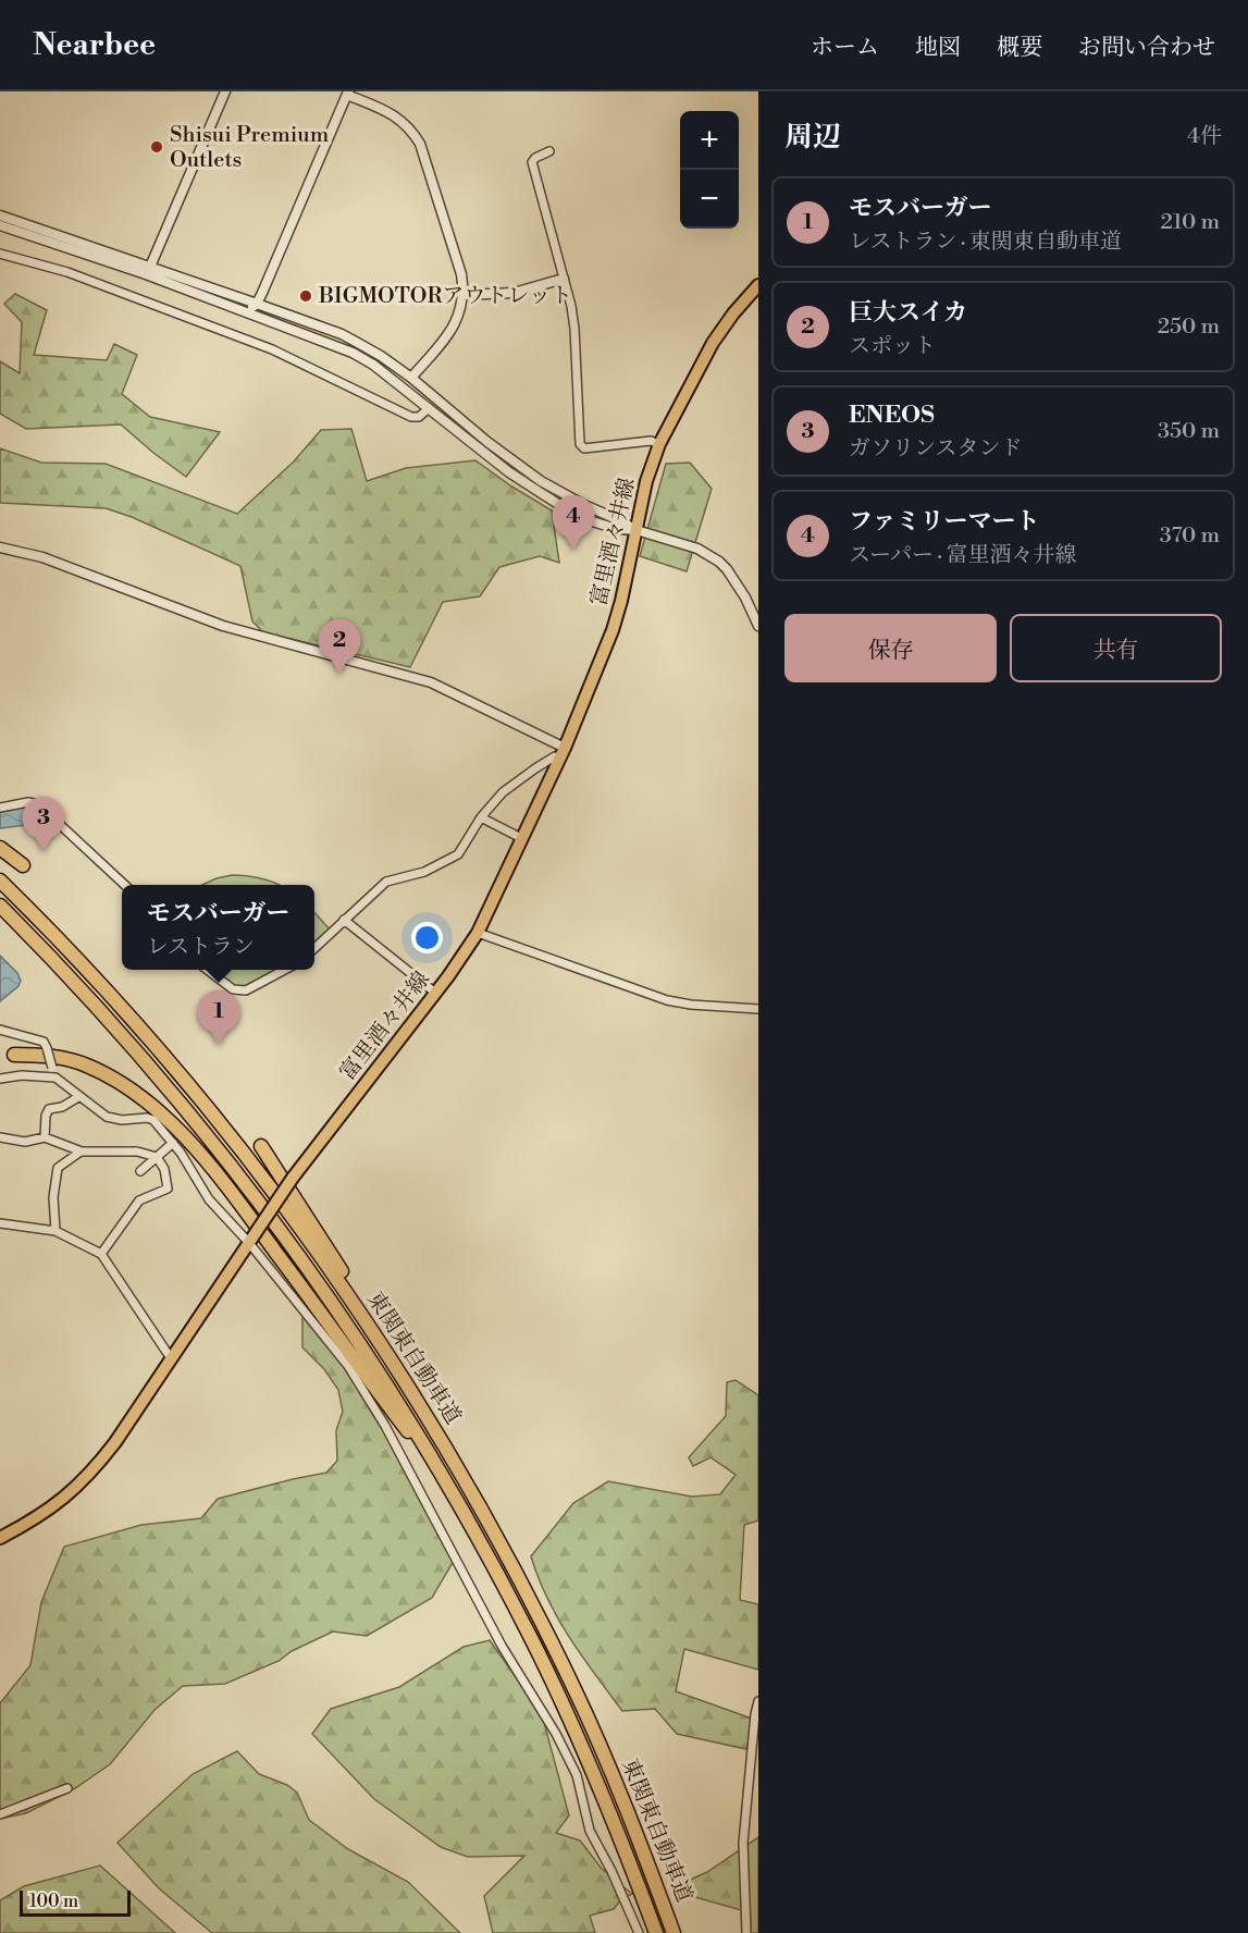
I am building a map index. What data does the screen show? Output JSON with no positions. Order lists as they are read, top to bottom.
{
  "streets": {
    "highway": ["東関東自動車道"],
    "main road": ["富里酒々井線"]
  },
  "places": ["Shisui Premium Outlets", "BIGMOTORアウトレット"],
  "scale_bar": "100 m",
  "page": {
    "header": "Nearbee",
    "nav": [
      "ホーム",
      "地図",
      "概要",
      "お問い合わせ"
    ],
    "heading": ["周辺", "4件"],
    "map_buttons": ["+", "−"],
    "list": [
      {
        "mark": "1",
        "name": "モスバーガー",
        "note": "レストラン · 東関東自動車道",
        "value": "210 m"
      },
      {
        "mark": "2",
        "name": "巨大スイカ",
        "note": "スポット",
        "value": "250 m"
      },
      {
        "mark": "3",
        "name": "ENEOS",
        "note": "ガソリンスタンド",
        "value": "350 m"
      },
      {
        "mark": "4",
        "name": "ファミリーマート",
        "note": "スーパー · 富里酒々井線",
        "value": "370 m"
      }
    ],
    "pins": [
      "4",
      "2",
      "3",
      "1"
    ],
    "buttons": ["保存", "共有"],
    "popup": ["モスバーガー", "レストラン"],
    "scale": "100 m"
  }
}
